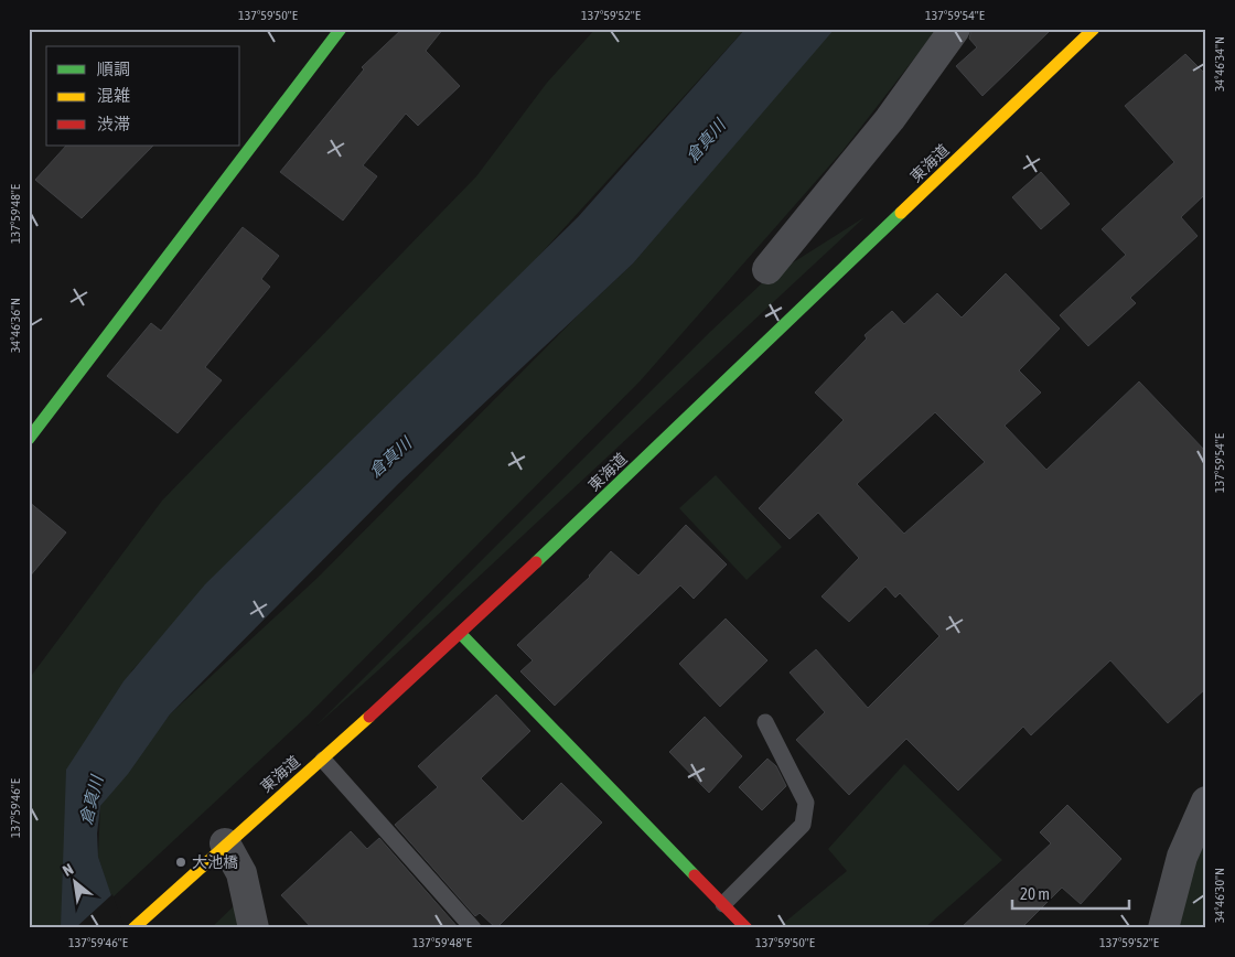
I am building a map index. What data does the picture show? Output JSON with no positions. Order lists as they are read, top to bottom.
{
  "streets": {
    "main road": ["東海道"]
  },
  "water": ["倉真川"],
  "places": ["大池橋"],
  "legend": ["順調", "混雑", "渋滞"],
  "scale_bar": "20 m",
  "north": "top left",
  "coordinates": [
    "137°59'50\"E",
    "137°59'52\"E",
    "137°59'54\"E",
    "34°46'34\"N",
    "137°59'48\"E",
    "34°46'36\"N",
    "137°59'46\"E",
    "34°46'30\"N"
  ]
}
